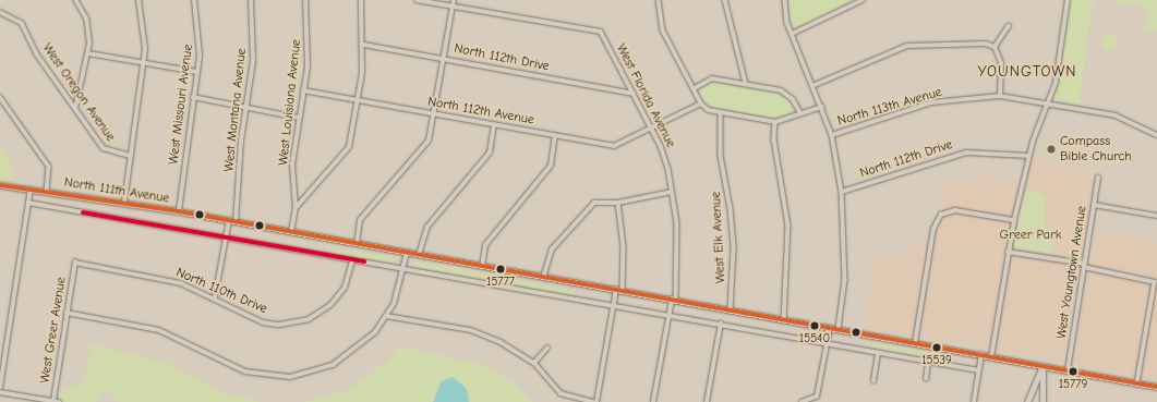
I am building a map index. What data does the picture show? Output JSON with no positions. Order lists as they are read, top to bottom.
{
  "streets": {
    "street": [
      "North 112th Drive",
      "West Oregon Avenue",
      "West Florida Avenue",
      "West Louisiana Avenue",
      "West Missouri Avenue",
      "North 113th Avenue",
      "West Montana Avenue",
      "North 112th Avenue",
      "North 111th Avenue",
      "West Elk Avenue",
      "West Youngtown Avenue",
      "North 110th Drive",
      "West Greer Avenue"
    ]
  },
  "crossings": [
    ["North 112th Drive", "West Florida Avenue"],
    ["West Florida Avenue", "North 112th Avenue"],
    ["West Florida Avenue", "North 111th Avenue"],
    ["West Louisiana Avenue", "North 112th Avenue"],
    ["West Louisiana Avenue", "North 111th Avenue"],
    ["West Missouri Avenue", "North 111th Avenue"],
    ["West Montana Avenue", "North 111th Avenue"],
    ["North 111th Avenue", "West Elk Avenue"],
    ["North 111th Avenue", "West Youngtown Avenue"],
    ["North 111th Avenue", "North 110th Drive"],
    ["North 110th Drive", "West Greer Avenue"]
  ],
  "districts": ["YOUNGTOWN"],
  "parks": ["Greer Park"],
  "places": [
    "Compass Bible Church",
    "15777",
    "15540",
    "15539",
    "15779"
  ]
}
